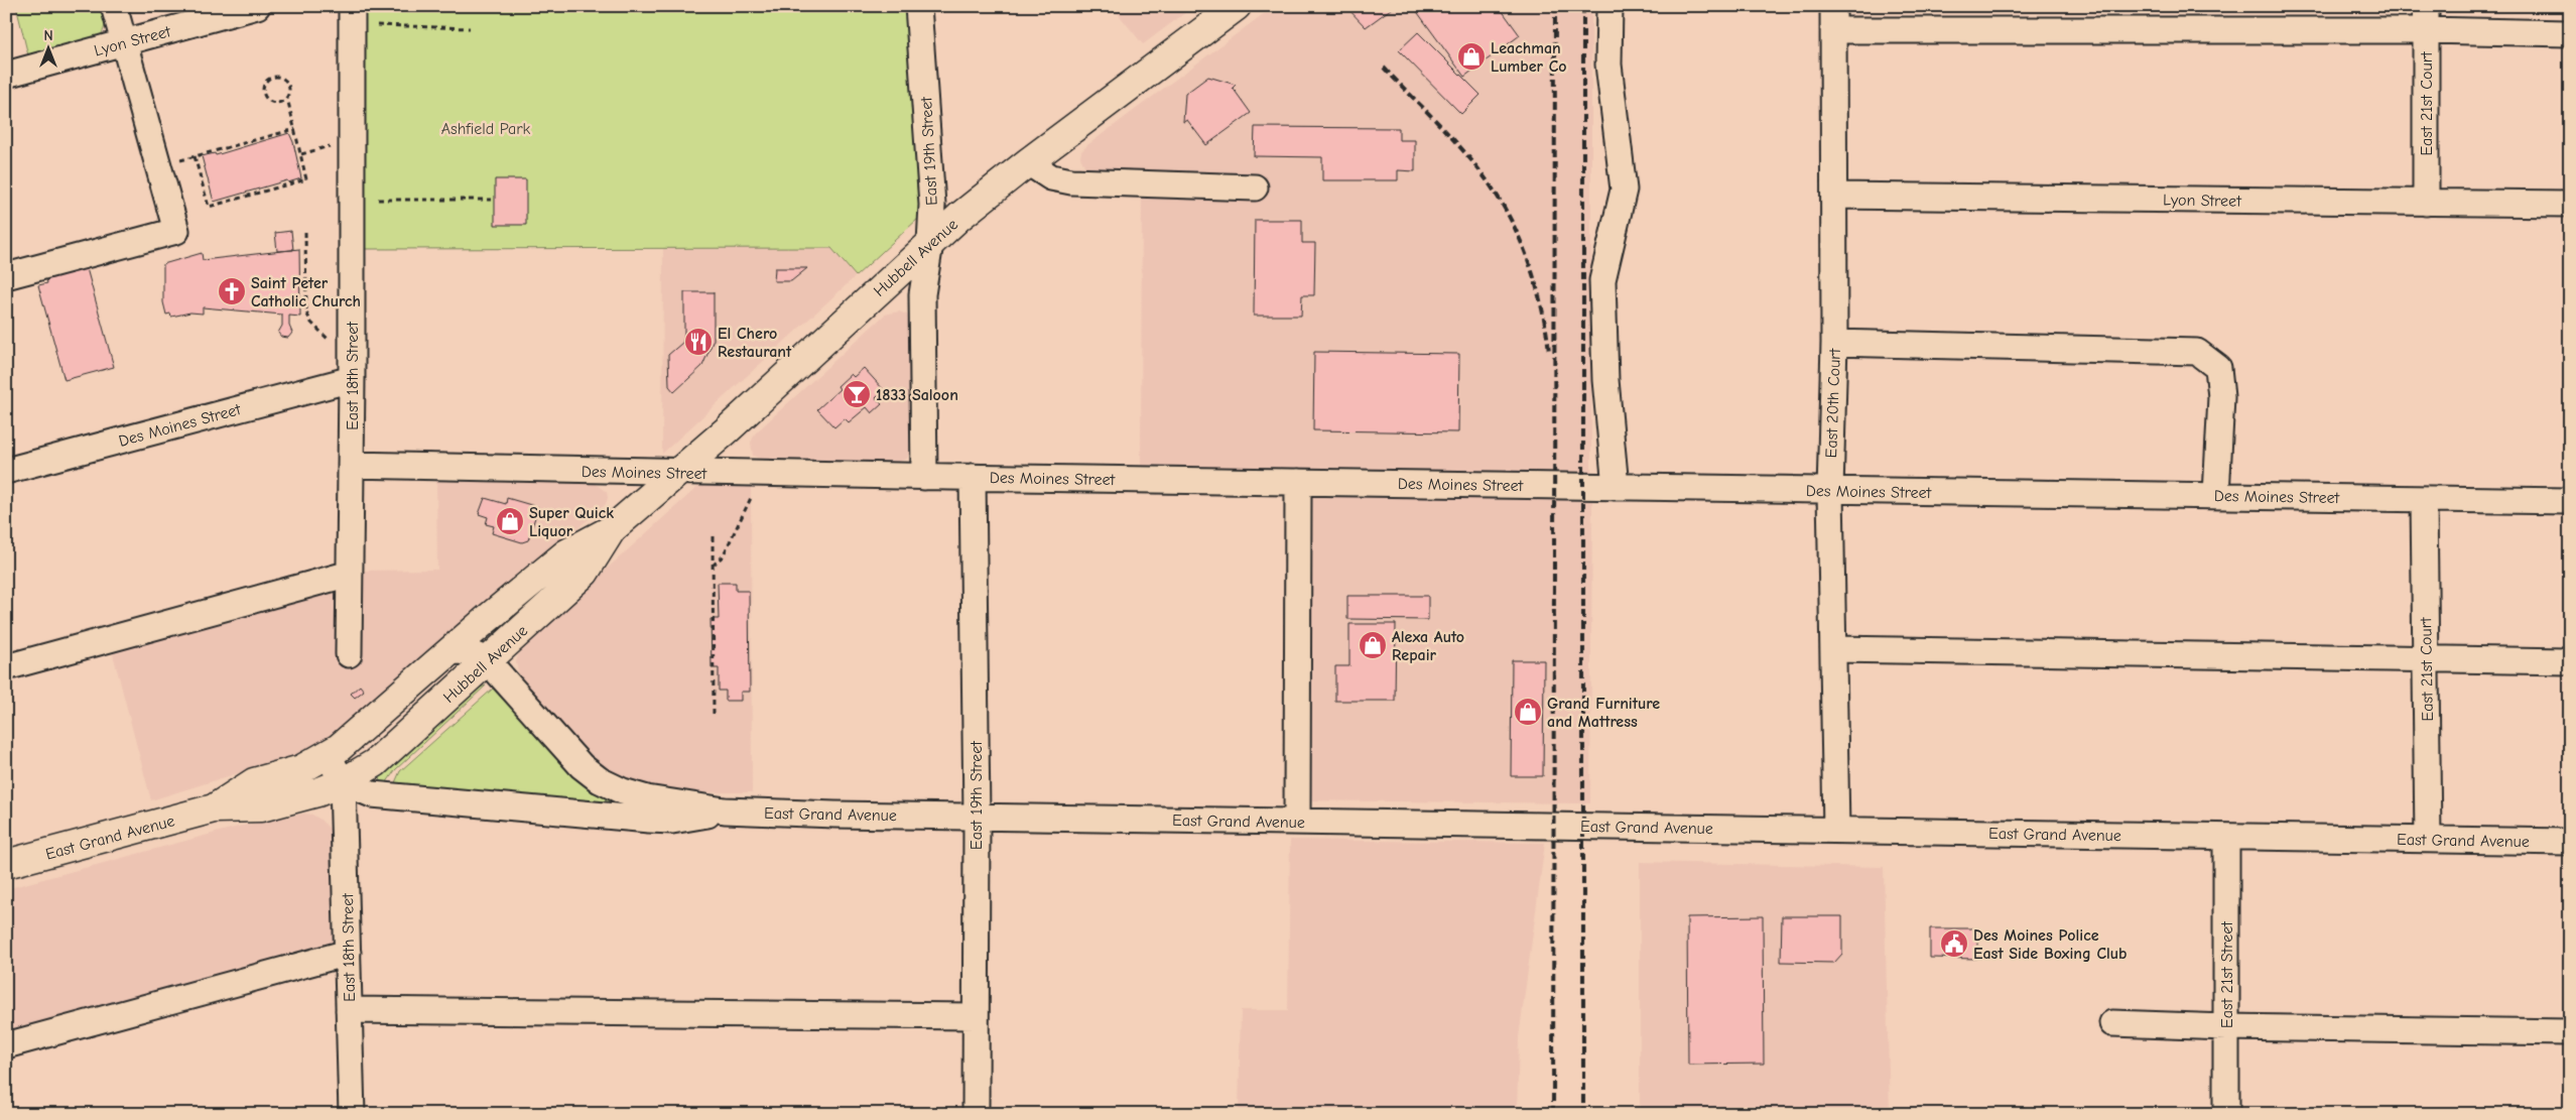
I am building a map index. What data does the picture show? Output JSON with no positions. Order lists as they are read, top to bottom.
{
  "streets": {
    "main road": ["Hubbell Avenue", "East Grand Avenue"],
    "street": [
      "Lyon Street",
      "East 21st Court",
      "East 19th Street",
      "East 18th Street",
      "East 20th Court",
      "Des Moines Street",
      "East 21st Street"
    ]
  },
  "crossings": [
    ["Lyon Street", "East 21st Court"],
    ["Lyon Street", "East 20th Court"],
    ["East 21st Court", "Des Moines Street"],
    ["East 21st Court", "East Grand Avenue"],
    ["East 19th Street", "Hubbell Avenue"],
    ["East 19th Street", "Des Moines Street"],
    ["East 19th Street", "East Grand Avenue"],
    ["Hubbell Avenue", "East 18th Street"],
    ["Hubbell Avenue", "Des Moines Street"],
    ["Hubbell Avenue", "East Grand Avenue"],
    ["East 18th Street", "Des Moines Street"],
    ["East 18th Street", "East Grand Avenue"],
    ["East 20th Court", "Des Moines Street"],
    ["East 20th Court", "East Grand Avenue"],
    ["East Grand Avenue", "East 21st Street"]
  ],
  "parks": ["Ashfield Park"],
  "places": {
    "shop": [
      "Leachman Lumber Co",
      "Super Quick Liquor",
      "Alexa Auto Repair",
      "Grand Furniture and Mattress"
    ],
    "church": ["Saint Peter Catholic Church"],
    "restaurant": ["El Chero Restaurant"],
    "bar": ["1833 Saloon"],
    "public building": ["Des Moines Police East Side Boxing Club"]
  },
  "north": "top"
}
